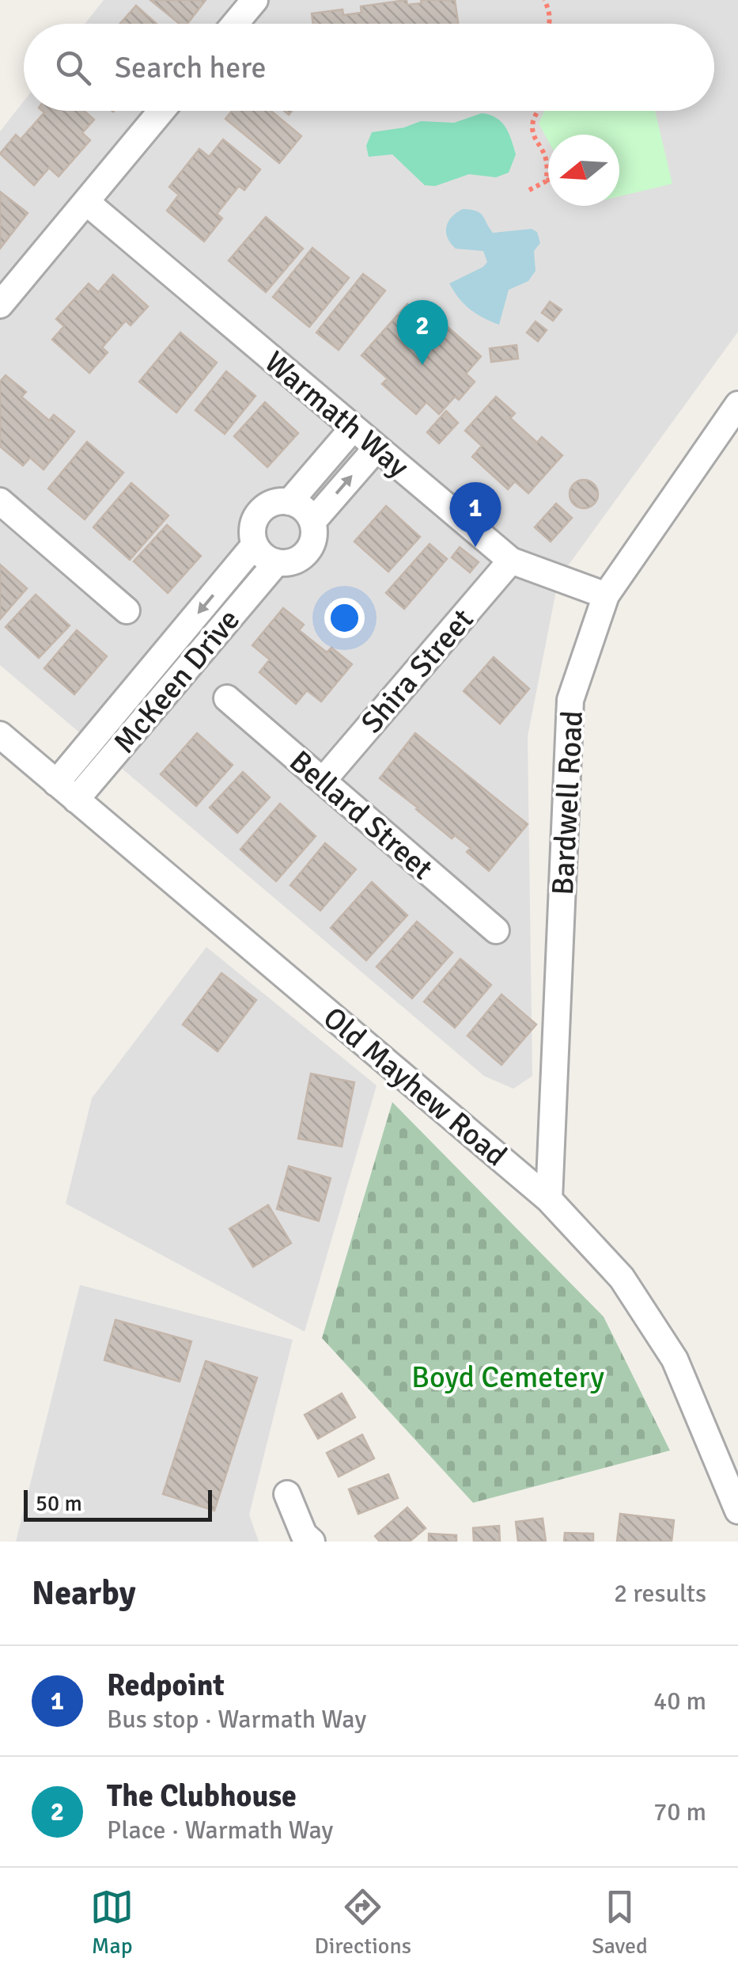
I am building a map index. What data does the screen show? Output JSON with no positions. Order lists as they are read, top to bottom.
{
  "streets": {
    "street": [
      "Warmath Way",
      "Shira Street",
      "McKeen Drive",
      "Bardwell Road",
      "Bellard Street",
      "Old Mayhew Road"
    ]
  },
  "crossings": [
    ["Warmath Way", "Shira Street"],
    ["Warmath Way", "McKeen Drive"],
    ["Warmath Way", "Bardwell Road"],
    ["Shira Street", "Bellard Street"],
    ["McKeen Drive", "Old Mayhew Road"],
    ["Bardwell Road", "Old Mayhew Road"]
  ],
  "parks": ["Boyd Cemetery"],
  "scale_bar": "50 m",
  "north": "left",
  "page": {
    "search": "Search here",
    "pins": ["2", "1"],
    "scale": "50 m",
    "heading": ["Nearby", "2 results"],
    "list": [
      {
        "mark": "1",
        "name": "Redpoint",
        "note": "Bus stop · Warmath Way",
        "value": "40 m"
      },
      {
        "mark": "2",
        "name": "The Clubhouse",
        "note": "Place · Warmath Way",
        "value": "70 m"
      }
    ],
    "nav": ["Map", "Directions", "Saved"]
  }
}
